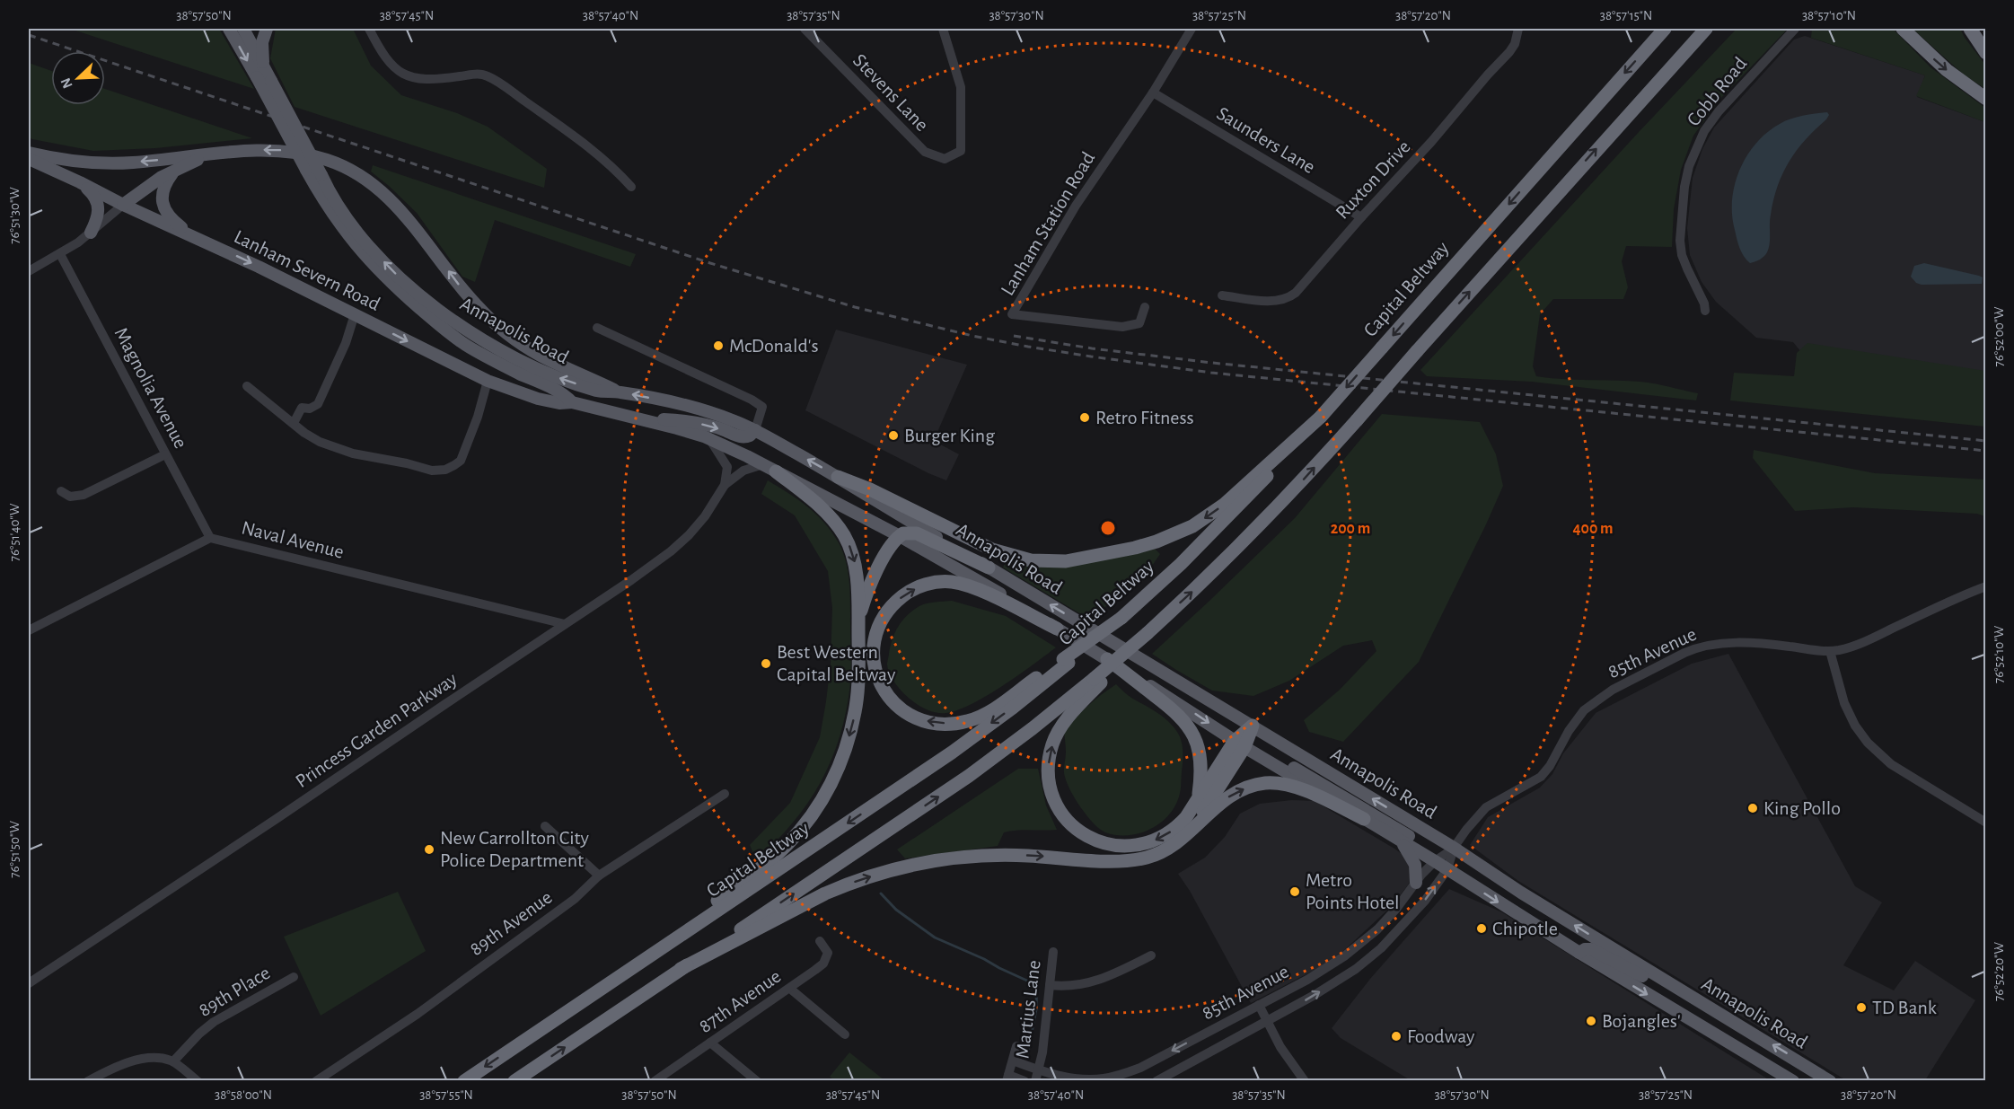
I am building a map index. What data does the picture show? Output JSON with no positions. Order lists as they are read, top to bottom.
{
  "streets": {
    "highway": ["Capital Beltway"],
    "main road": ["Lanham Severn Road", "Annapolis Road"],
    "street": [
      "Cobb Road",
      "Stevens Lane",
      "Saunders Lane",
      "Ruxton Drive",
      "Lanham Station Road",
      "Magnolia Avenue",
      "Naval Avenue",
      "85th Avenue",
      "Princess Garden Parkway",
      "89th Avenue",
      "89th Place",
      "87th Avenue",
      "Martius Lane"
    ]
  },
  "crossings": [
    ["Saunders Lane", "Ruxton Drive"],
    ["Saunders Lane", "Lanham Station Road"],
    ["Lanham Severn Road", "Annapolis Road"],
    ["Annapolis Road", "85th Avenue"],
    ["Annapolis Road", "Princess Garden Parkway"],
    ["Magnolia Avenue", "Naval Avenue"],
    ["Naval Avenue", "Princess Garden Parkway"],
    ["85th Avenue", "Martius Lane"]
  ],
  "places": [
    "McDonald's",
    "Retro Fitness",
    "Burger King",
    "Best Western Capital Beltway",
    "King Pollo",
    "New Carrollton City Police Department",
    "Metro Points Hotel",
    "Chipotle",
    "TD Bank",
    "Bojangles'",
    "Foodway"
  ],
  "north": "bottom left",
  "coordinates": [
    "38°57'50\"N",
    "38°57'45\"N",
    "38°57'40\"N",
    "38°57'35\"N",
    "38°57'30\"N",
    "38°57'25\"N",
    "38°57'20\"N",
    "38°57'15\"N",
    "38°57'10\"N",
    "76°51'30\"W",
    "76°52'00\"W",
    "76°51'40\"W",
    "76°52'10\"W",
    "76°51'50\"W",
    "76°52'20\"W",
    "38°58'00\"N",
    "38°57'55\"N"
  ],
  "rings": ["200 m", "400 m"]
}
